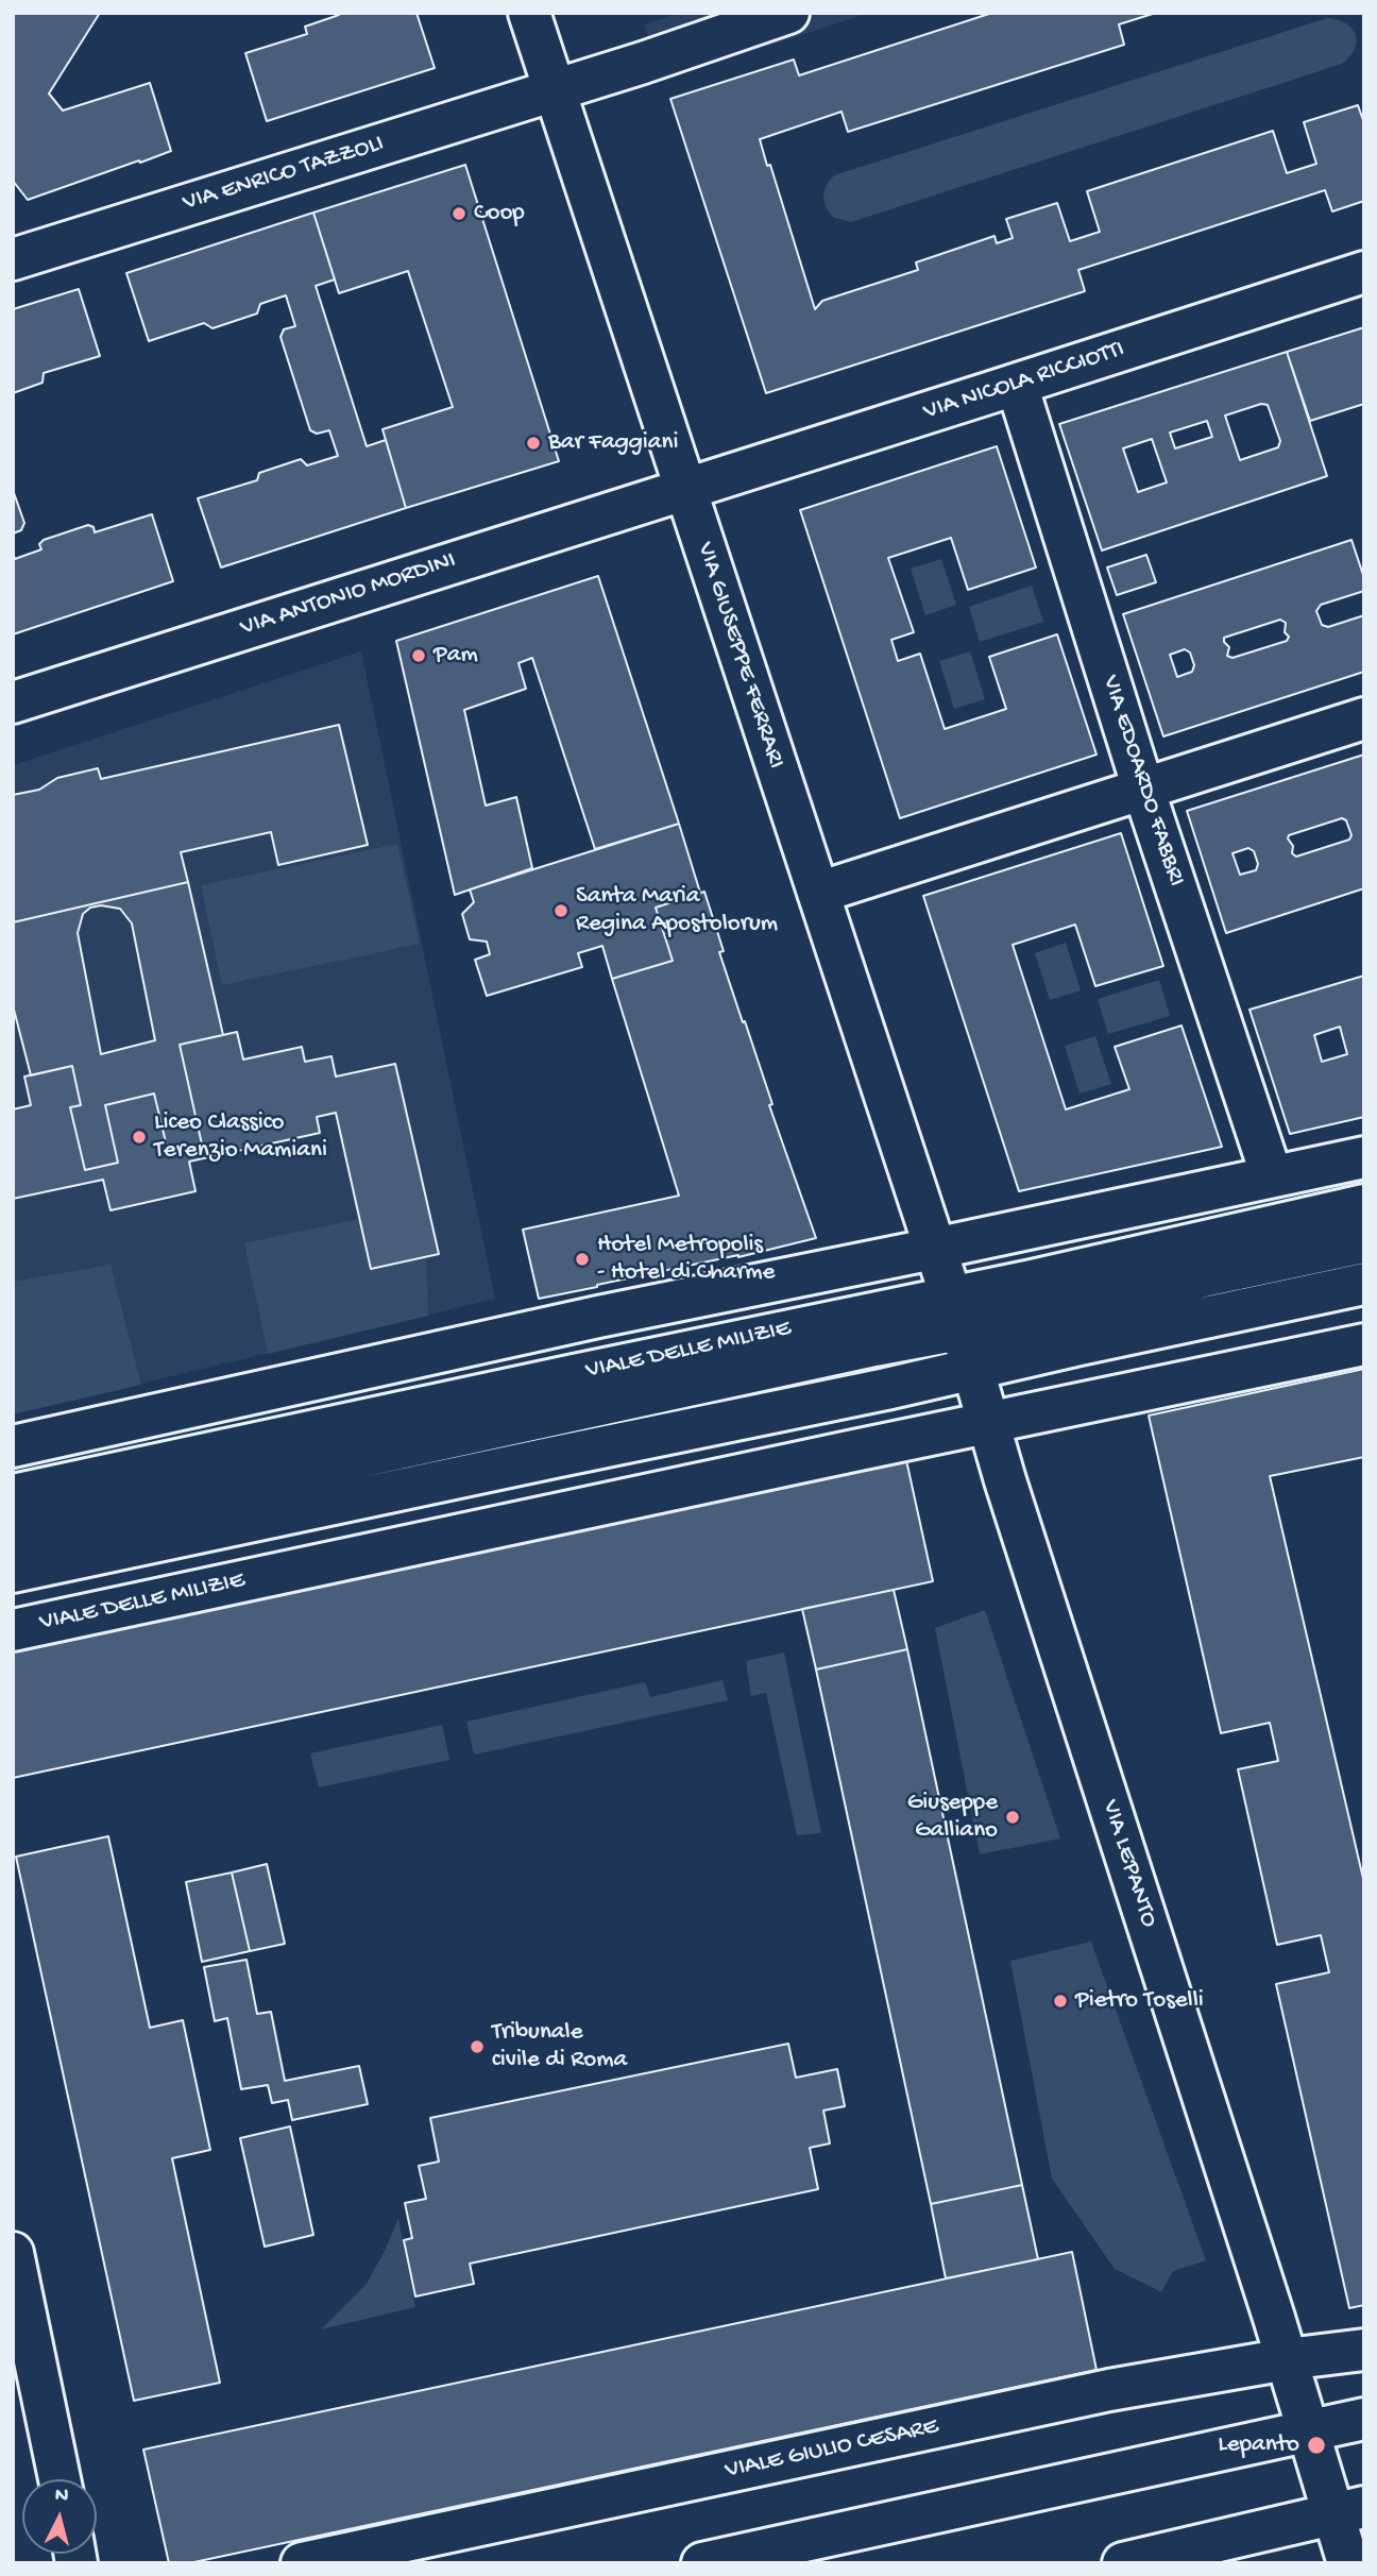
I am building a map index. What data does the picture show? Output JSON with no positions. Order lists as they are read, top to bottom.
{
  "streets": {
    "street": [
      "VIA ENRICO TAZZOLI",
      "VIA NICOLA RICCIOTTI",
      "VIA ANTONIO MORDINI",
      "VIA GIUSEPPE FERRARI",
      "VIA EDOARDO FABBRI",
      "VIALE DELLE MILIZIE",
      "VIA LEPANTO",
      "VIALE GIULIO CESARE"
    ]
  },
  "crossings": [
    ["VIA ENRICO TAZZOLI", "VIA GIUSEPPE FERRARI"],
    ["VIA NICOLA RICCIOTTI", "VIA ANTONIO MORDINI"],
    ["VIA NICOLA RICCIOTTI", "VIA GIUSEPPE FERRARI"],
    ["VIA NICOLA RICCIOTTI", "VIA EDOARDO FABBRI"],
    ["VIA ANTONIO MORDINI", "VIA GIUSEPPE FERRARI"],
    ["VIA GIUSEPPE FERRARI", "VIALE DELLE MILIZIE"],
    ["VIA GIUSEPPE FERRARI", "VIA LEPANTO"],
    ["VIA EDOARDO FABBRI", "VIALE DELLE MILIZIE"],
    ["VIALE DELLE MILIZIE", "VIA LEPANTO"],
    ["VIA LEPANTO", "VIALE GIULIO CESARE"]
  ],
  "places": [
    "Coop",
    "Bar Faggiani",
    "Pam",
    "Santa Maria Regina Apostolorum",
    "Liceo Classico Terenzio Mamiani",
    "Hotel Metropolis - Hotel di Charme",
    "Giuseppe Galliano",
    "Pietro Toselli",
    "Tribunale civile di Roma",
    "Lepanto"
  ],
  "north": "top"
}
